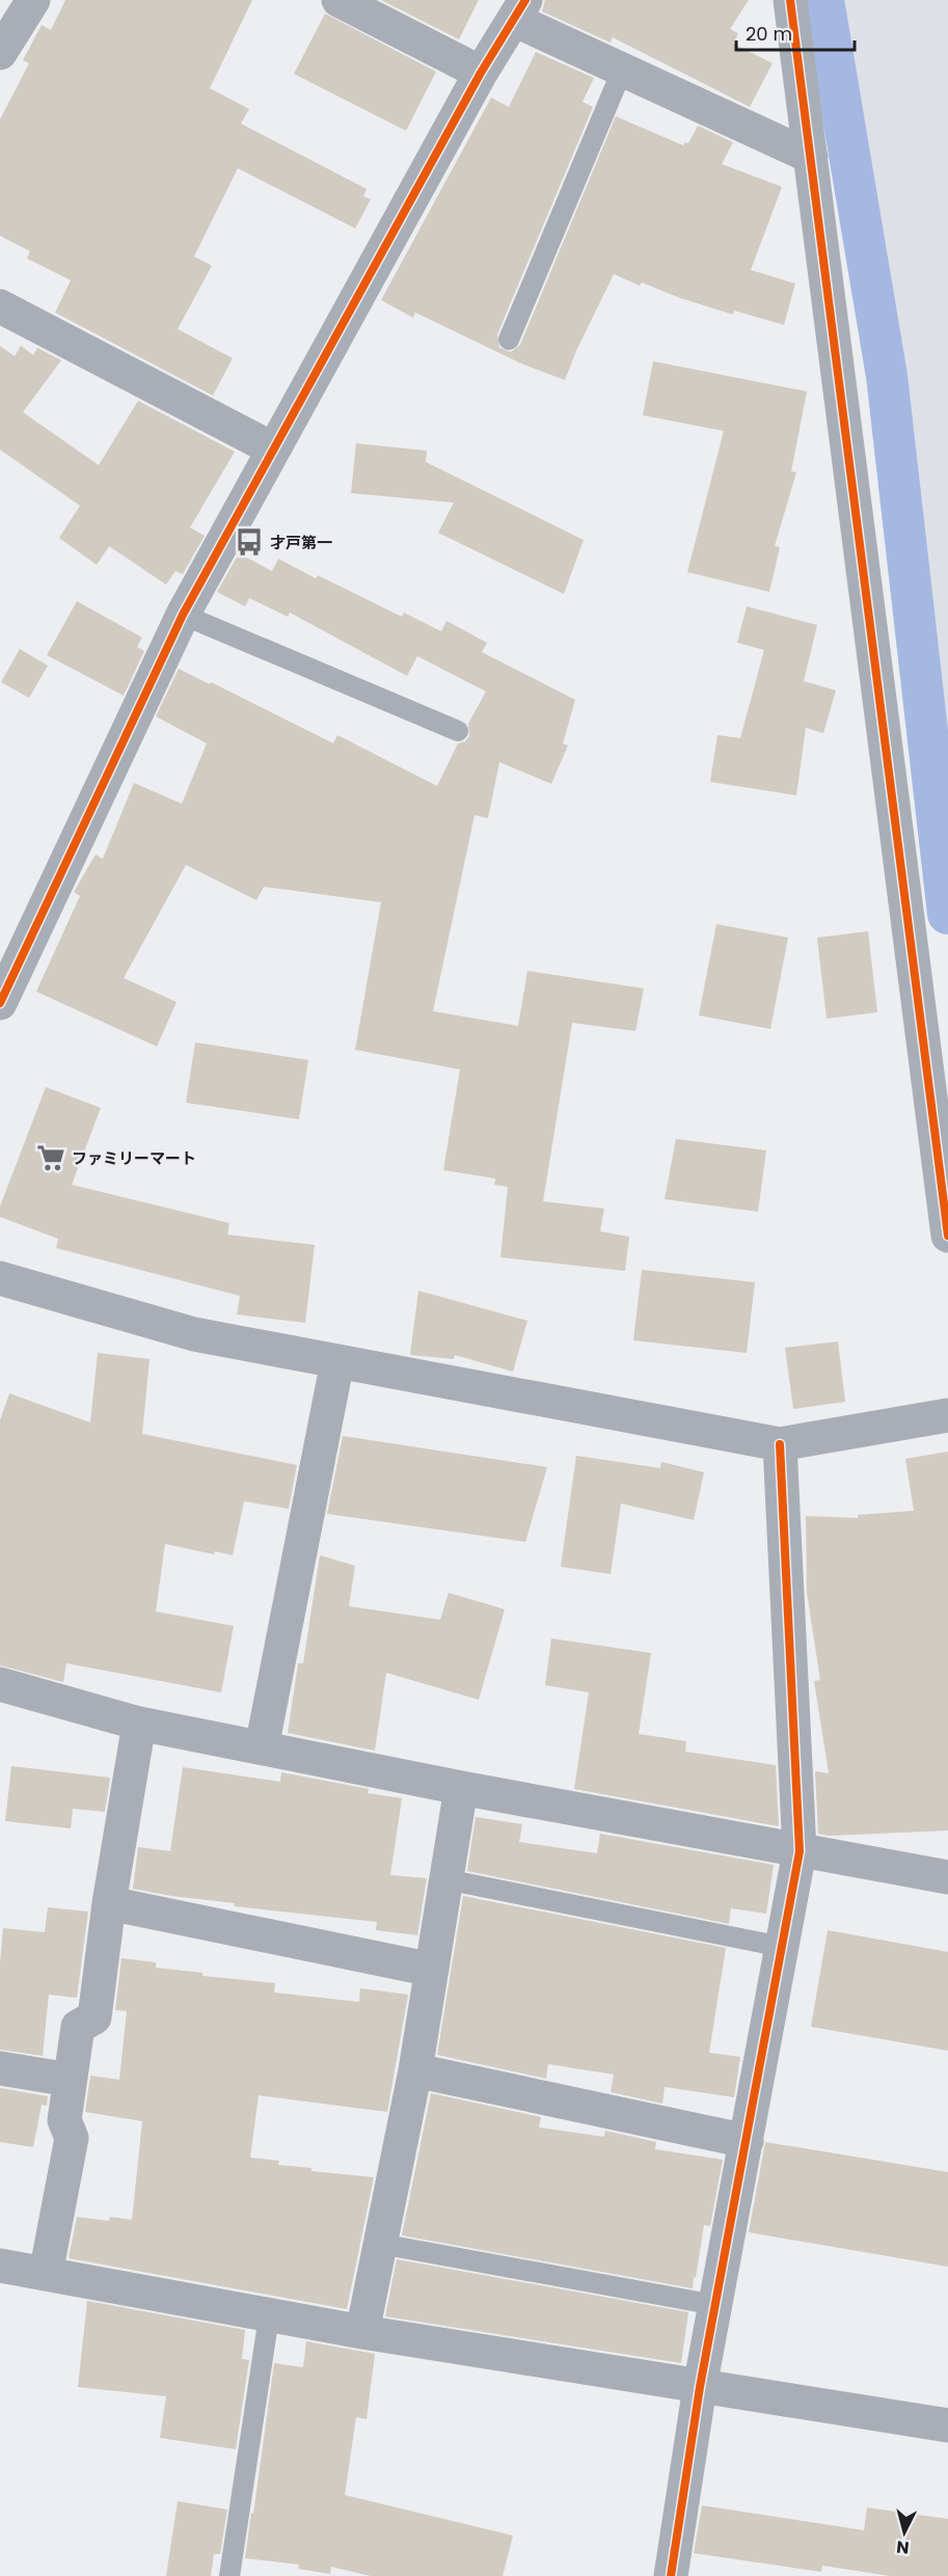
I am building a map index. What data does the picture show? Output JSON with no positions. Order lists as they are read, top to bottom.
{
  "places": {
    "bus stop": ["才戸第一"],
    "supermarket": ["ファミリーマート"]
  },
  "scale_bar": "20 m",
  "north": "bottom"
}
